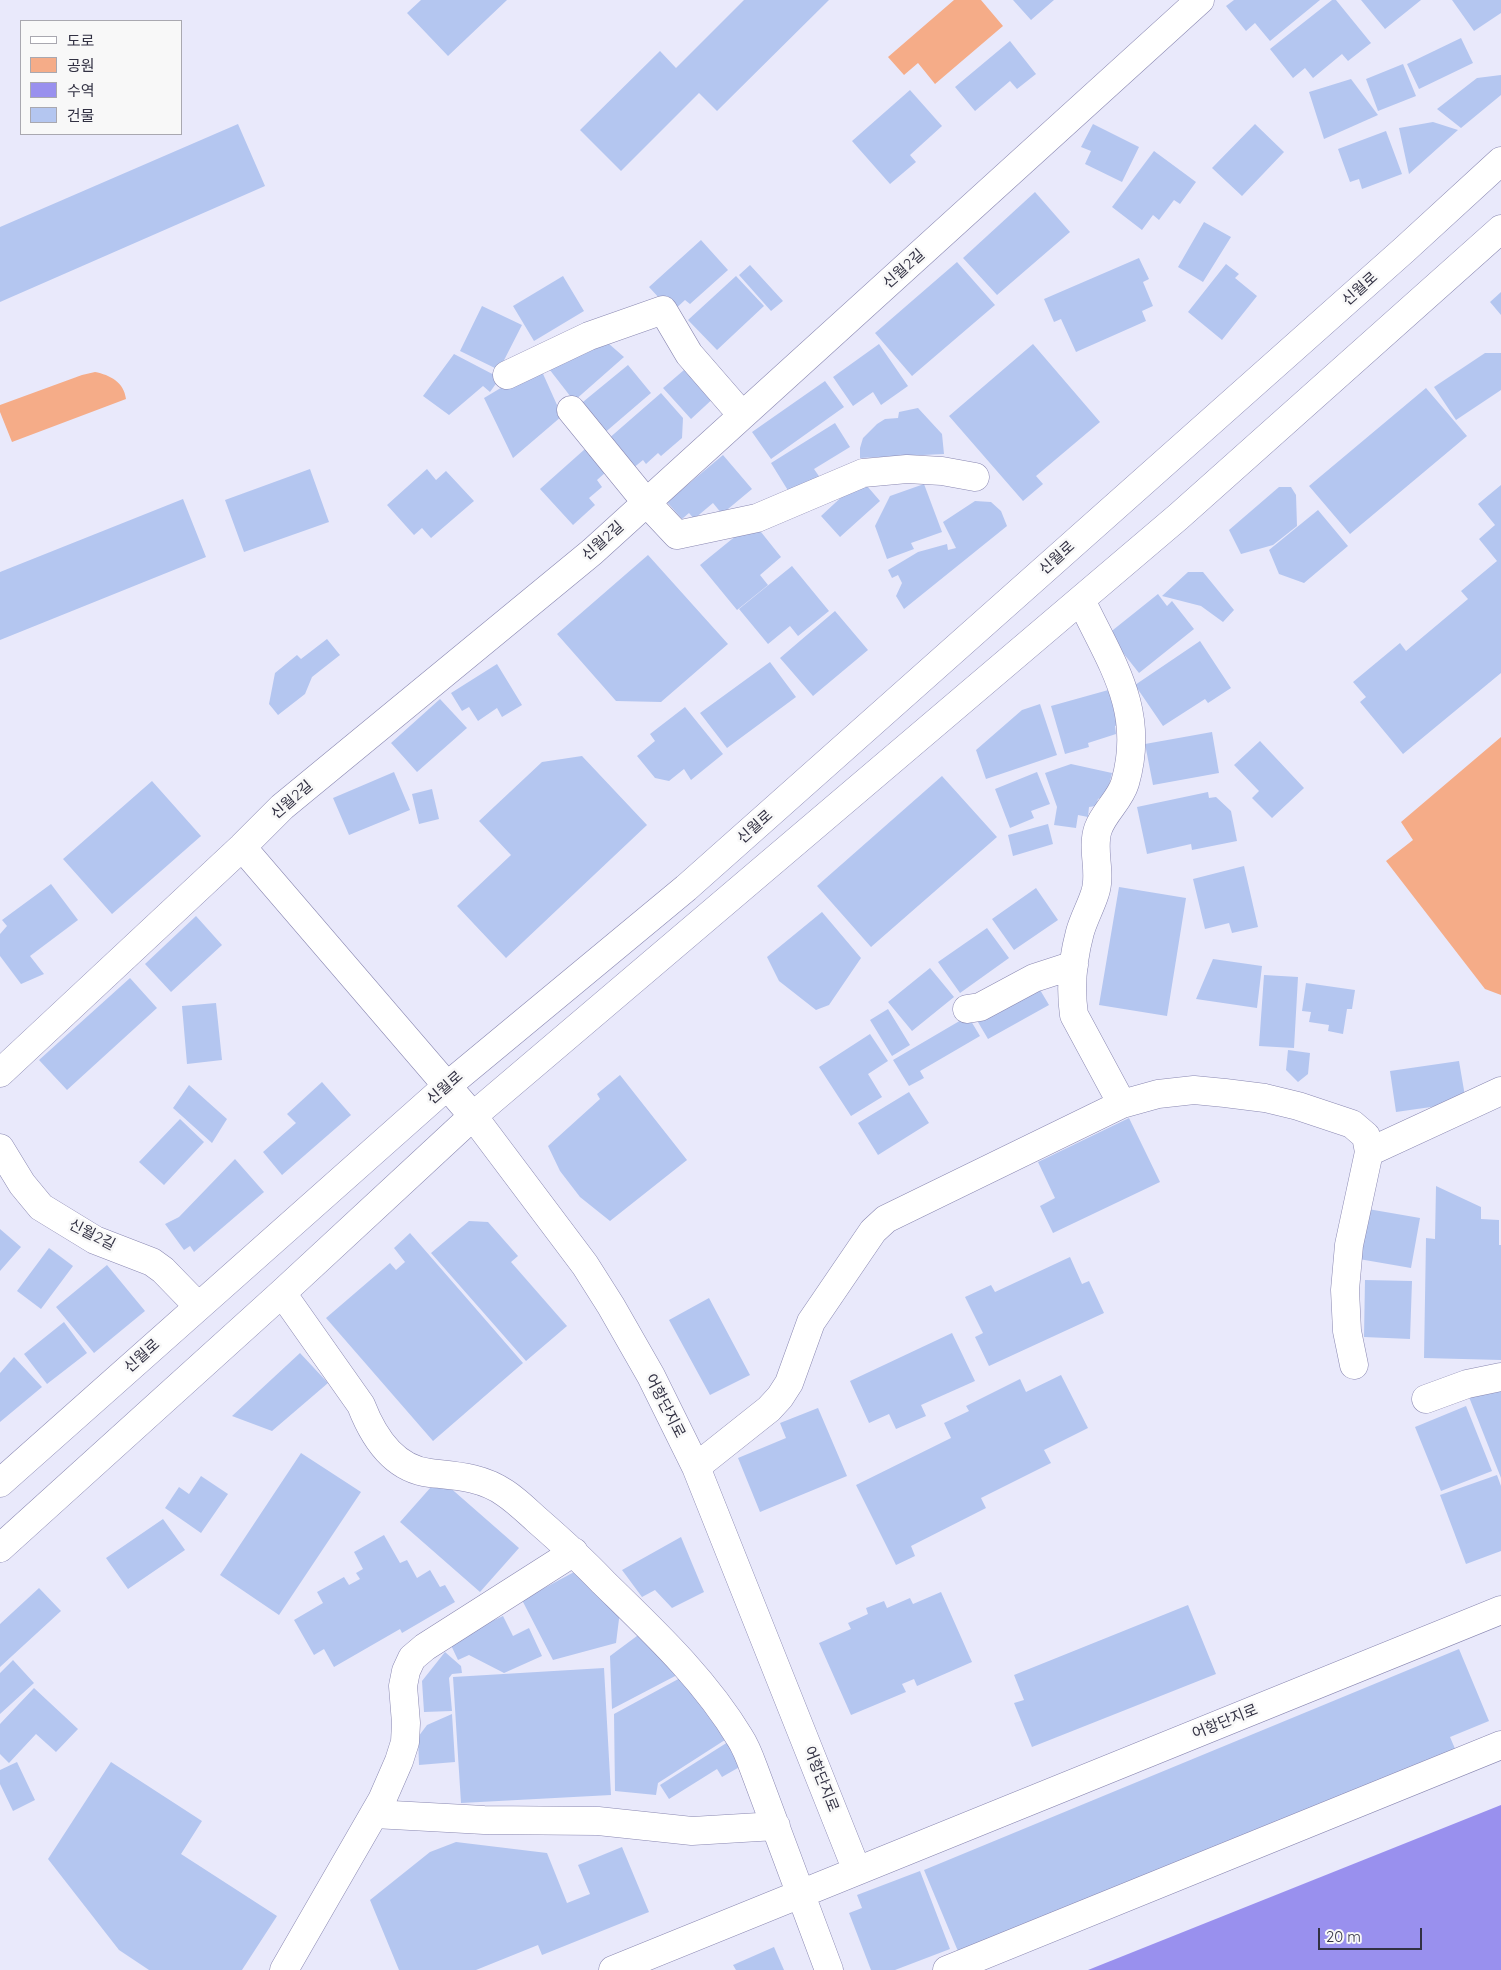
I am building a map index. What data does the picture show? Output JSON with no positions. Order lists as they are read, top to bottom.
{
  "streets": {
    "street": ["신월2길", "신월로", "어항단지로"]
  },
  "crossings": [
    ["신월2길", "신월로"],
    ["신월2길", "어항단지로"],
    ["신월로", "어항단지로"]
  ],
  "legend": [
    "도로",
    "공원",
    "수역",
    "건물"
  ],
  "scale_bar": "20 m"
}
